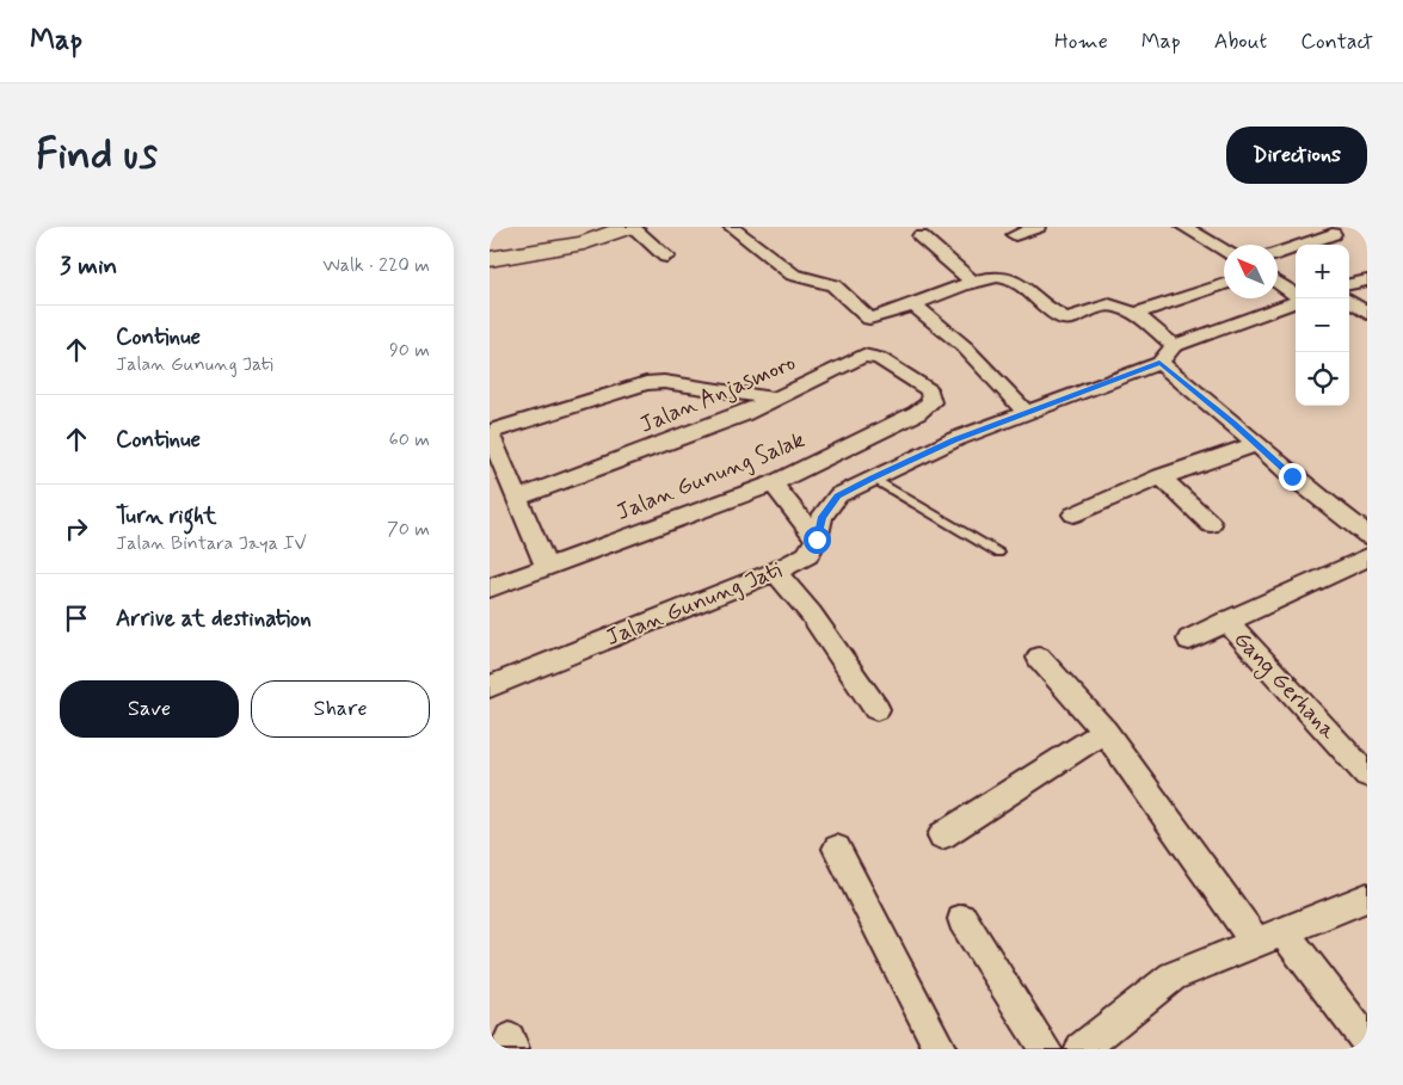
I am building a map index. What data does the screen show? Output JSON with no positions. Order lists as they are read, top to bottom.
{
  "streets": {
    "street": [
      "Jalan Anjasmoro",
      "Jalan Gunung Salak",
      "Jalan Gunung Jati",
      "Gang Gerhana"
    ]
  },
  "crossings": [
    ["Jalan Anjasmoro", "Jalan Gunung Salak"]
  ],
  "north": "top left",
  "page": {
    "header": "Map",
    "nav": [
      "Home",
      "Map",
      "About",
      "Contact"
    ],
    "buttons": [
      "Directions",
      ["Save", "Share"]
    ],
    "title": "Find us",
    "heading": ["3 min", "Walk · 220 m"],
    "map_buttons": ["+", "−"],
    "list": [
      ["Continue", "Jalan Gunung Jati", "90 m"],
      ["Continue", "60 m"],
      ["Turn right", "Jalan Bintara Jaya IV", "70 m"],
      "Arrive at destination"
    ]
  }
}
